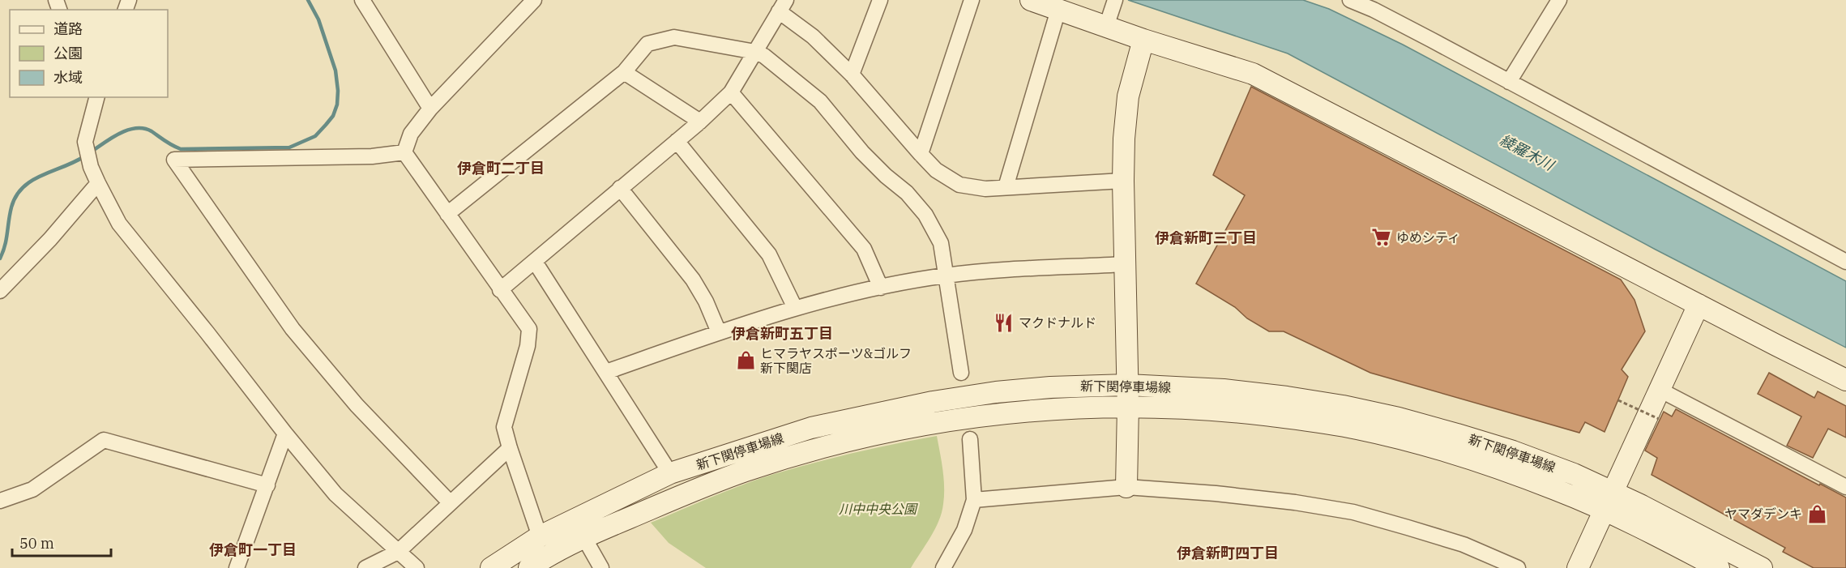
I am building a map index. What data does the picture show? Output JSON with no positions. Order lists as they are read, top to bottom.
{
  "streets": {
    "main road": ["新下関停車場線"]
  },
  "districts": [
    "伊倉町二丁目",
    "伊倉新町三丁目",
    "伊倉新町五丁目",
    "伊倉町一丁目",
    "伊倉新町四丁目"
  ],
  "water": ["綾羅木川"],
  "parks": ["川中中央公園"],
  "places": {
    "supermarket": ["ゆめシティ"],
    "restaurant": ["マクドナルド"],
    "shop": ["ヒマラヤスポーツ&ゴルフ 新下関店", "ヤマダデンキ"]
  },
  "legend": ["道路", "公園", "水域"],
  "scale_bar": "50 m"
}
